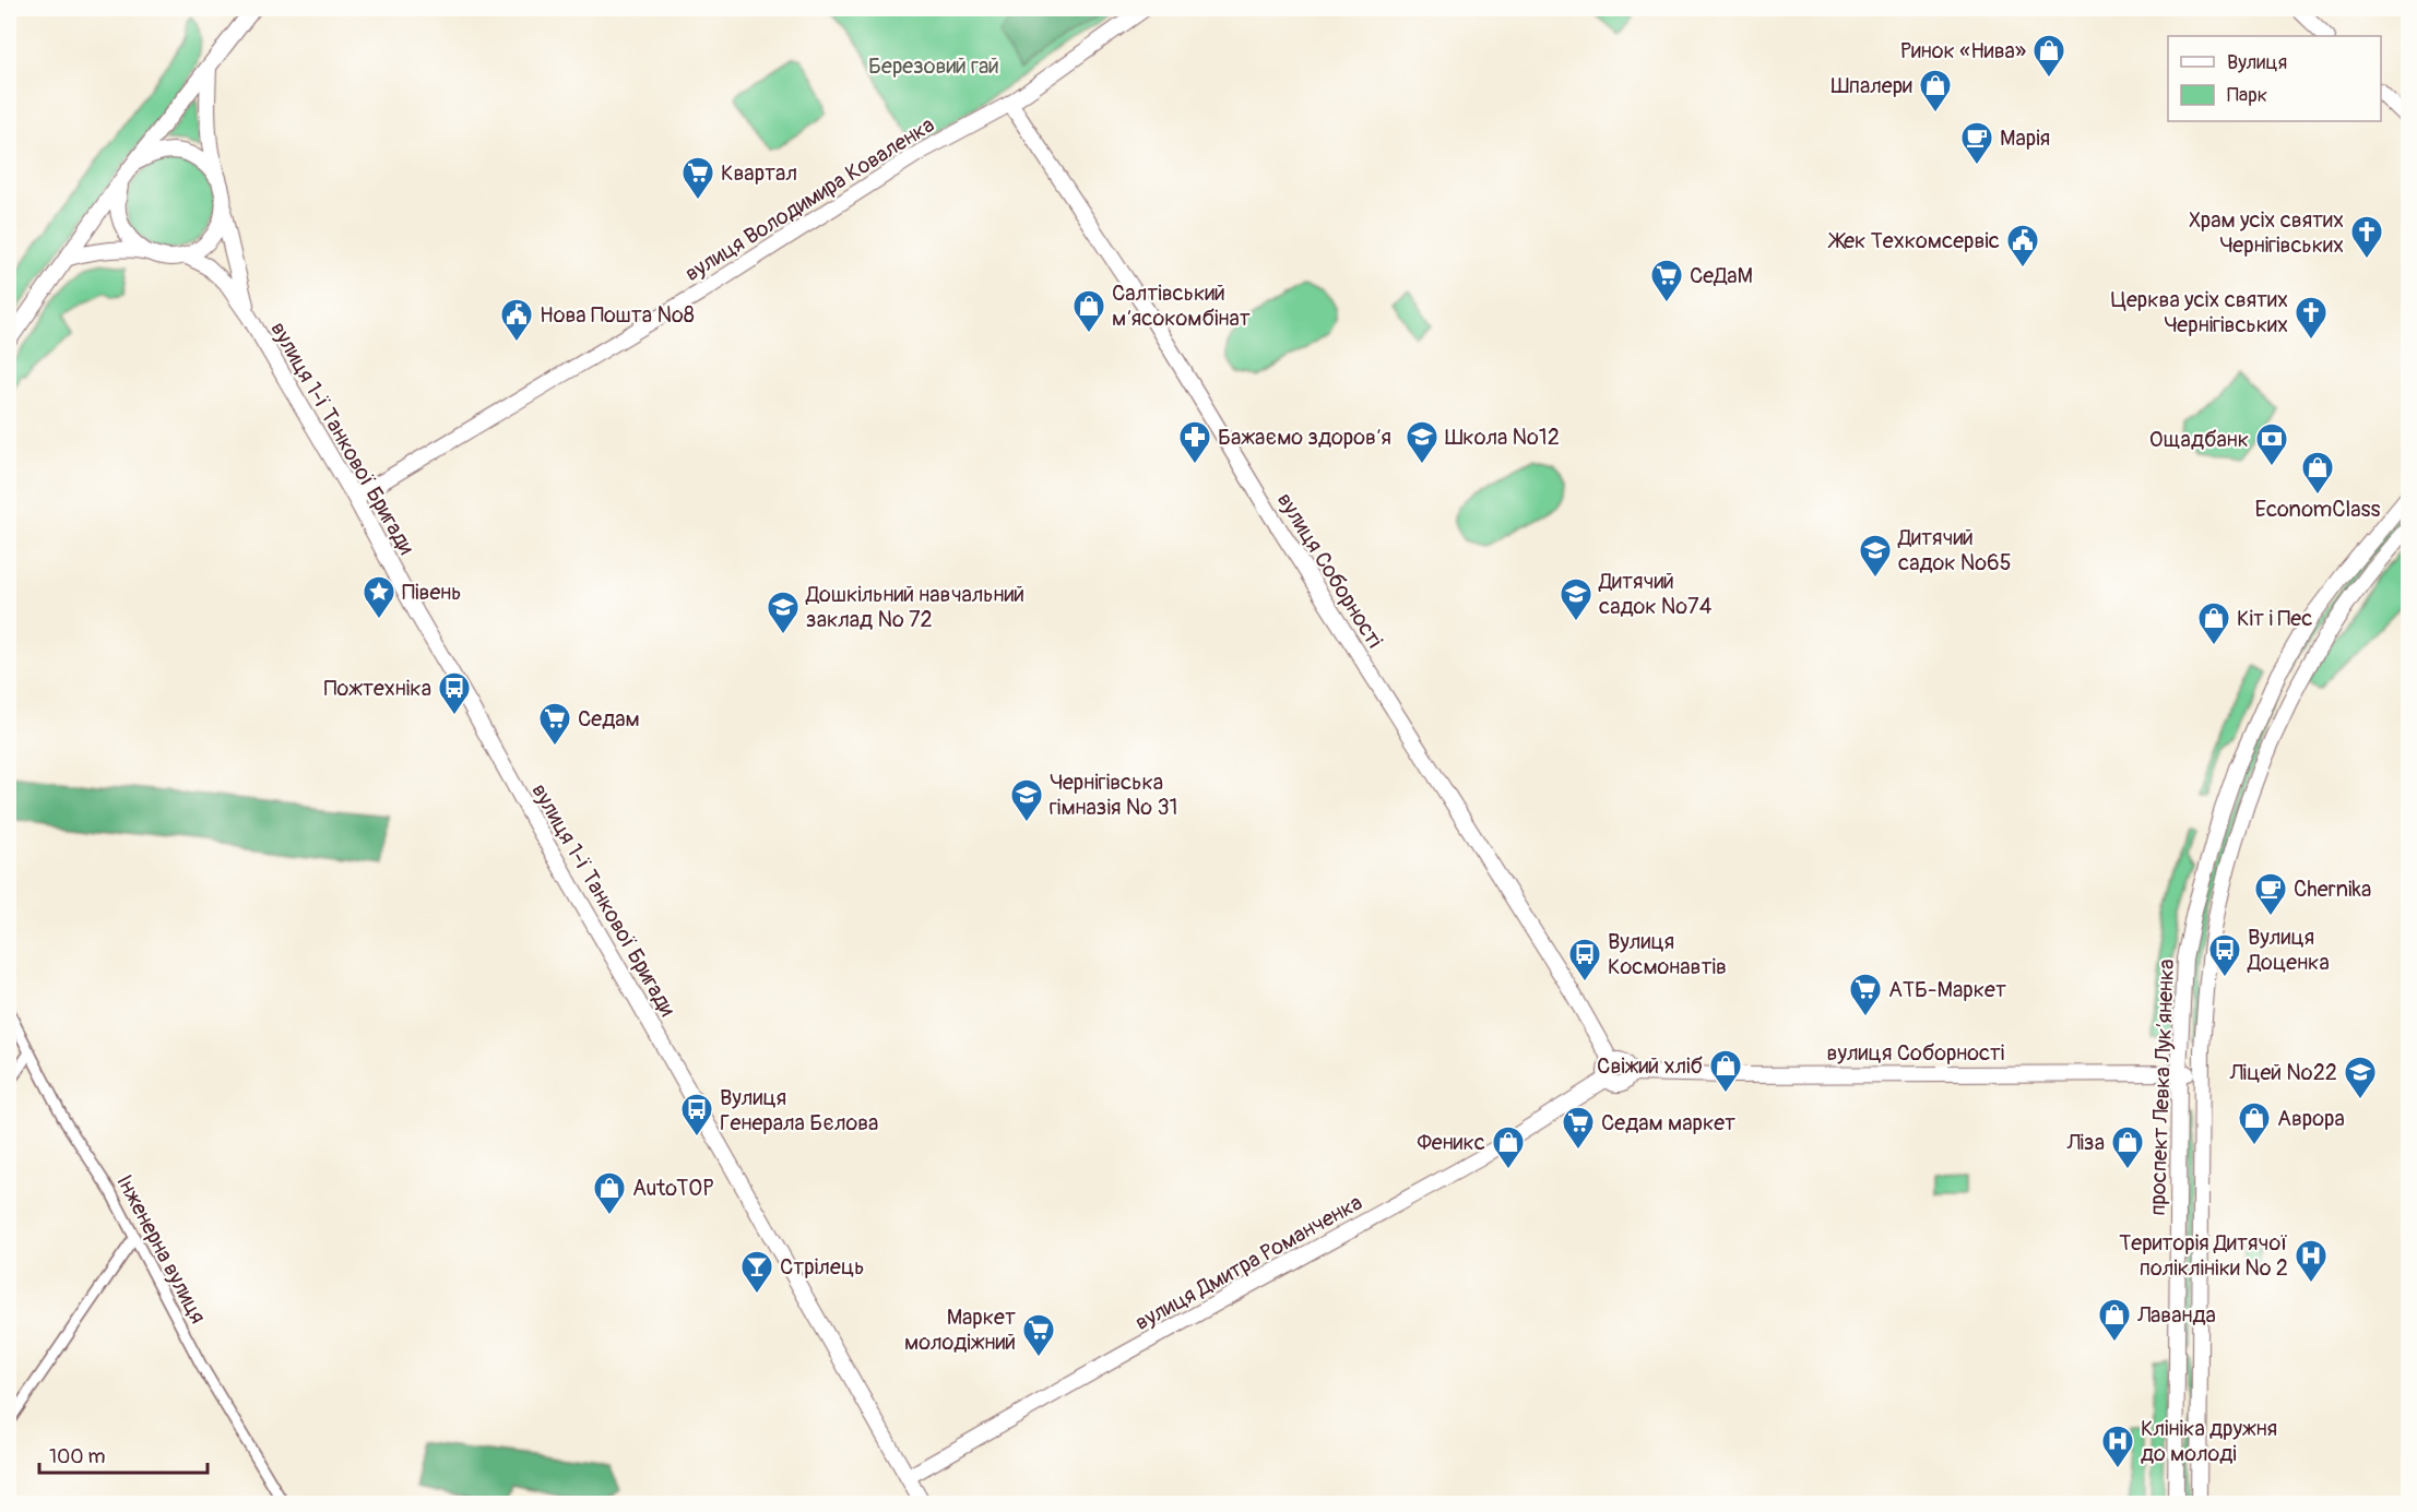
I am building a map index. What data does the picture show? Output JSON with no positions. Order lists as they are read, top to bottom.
{
  "streets": {
    "main road": [
      "вулиця Володимира Коваленка",
      "вулиця 1-ї Танкової Бригади",
      "вулиця Соборності",
      "проспект Левка Лукʼяненка",
      "вулиця Дмитра Романченка"
    ],
    "street": ["Інженерна вулиця"]
  },
  "crossings": [
    ["вулиця Володимира Коваленка", "вулиця 1-ї Танкової Бригади"],
    ["вулиця Володимира Коваленка", "вулиця Соборності"],
    ["вулиця 1-ї Танкової Бригади", "вулиця Дмитра Романченка"],
    ["вулиця Соборності", "проспект Левка Лукʼяненка"],
    ["вулиця Соборності", "вулиця Дмитра Романченка"]
  ],
  "parks": ["Березовий гай"],
  "places": {
    "shop": [
      "Ринок «Нива»",
      "Шпалери",
      "Салтівський мʼясокомбінат",
      "EconomClass",
      "Кіт і Пес",
      "Свіжий хліб",
      "Аврора",
      "Феникс",
      "Ліза",
      "AutoTOP",
      "Лаванда"
    ],
    "cafe": ["Марія", "Chernika"],
    "supermarket": [
      "Квартал",
      "СеДаМ",
      "Седам",
      "АТБ-Маркет",
      "Седам маркет",
      "Маркет молодіжний"
    ],
    "church": ["Храм усіх святих Чернігівських", "Церква усіх святих Чернігівських"],
    "public building": ["Жек Техкомсервіс", "Нова Пошта №8"],
    "pharmacy": ["Бажаємо здоровʼя"],
    "school or university": [
      "Школа №12",
      "Дитячий садок №65",
      "Дитячий садок №74",
      "Дошкільний навчальний заклад № 72",
      "Чернігівська гімназія № 31",
      "Ліцей №22"
    ],
    "bank": ["Ощадбанк"],
    "place": ["Півень"],
    "bus stop": [
      "Пожтехніка",
      "Вулиця Доценка",
      "Вулиця Космонавтів",
      "Вулиця Генерала Бєлова"
    ],
    "hospital": ["Територія Дитячої поліклініки № 2", "Клініка дружня до молоді"],
    "bar": ["Стрілець"]
  },
  "legend": ["Вулиця", "Парк"],
  "scale_bar": "100 m"
}
